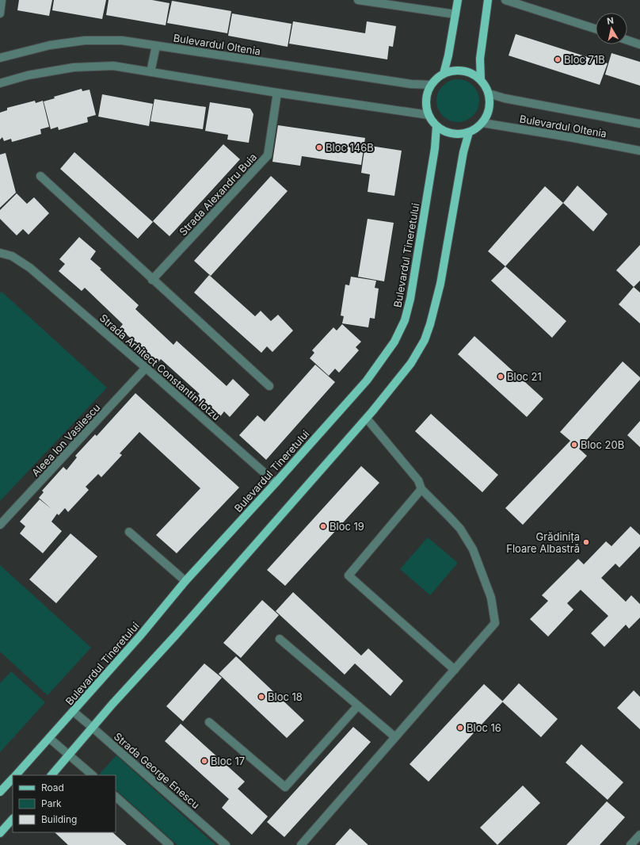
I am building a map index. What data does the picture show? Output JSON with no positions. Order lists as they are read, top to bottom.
{
  "streets": {
    "main road": ["Bulevardul Tineretului"],
    "street": [
      "Bulevardul Oltenia",
      "Strada Alexandru Buia",
      "Strada Arhitect Constantin Iotzu",
      "Aleea Ion Vasilescu",
      "Strada George Enescu"
    ]
  },
  "crossings": [
    ["Bulevardul Oltenia", "Bulevardul Tineretului"],
    ["Bulevardul Tineretului", "Strada Arhitect Constantin Iotzu"],
    ["Bulevardul Tineretului", "Strada George Enescu"],
    ["Strada Arhitect Constantin Iotzu", "Aleea Ion Vasilescu"]
  ],
  "places": [
    "Bloc 71B",
    "Bloc 146B",
    "Bloc 21",
    "Bloc 20B",
    "Bloc 19",
    "Grădinița Floare Albastră",
    "Bloc 18",
    "Bloc 16",
    "Bloc 17"
  ],
  "legend": ["Road", "Park", "Building"],
  "north": "top"
}
